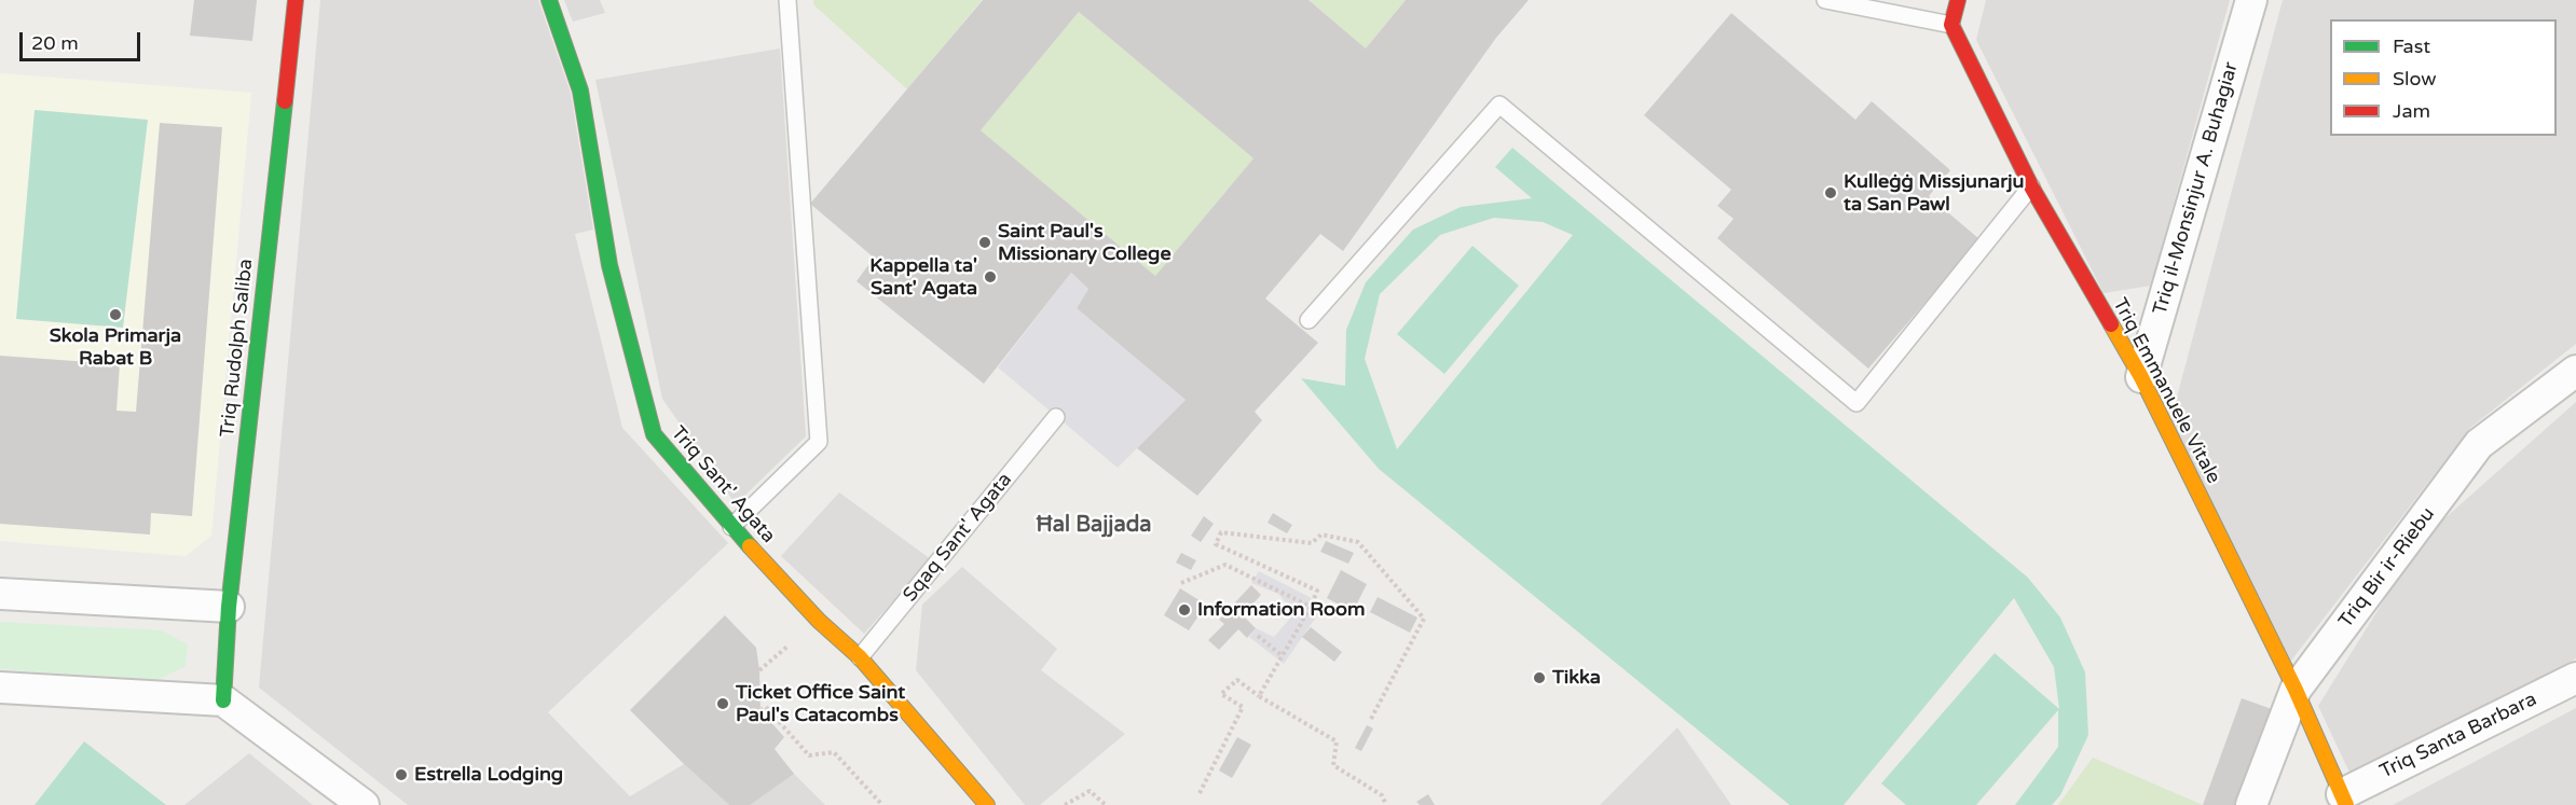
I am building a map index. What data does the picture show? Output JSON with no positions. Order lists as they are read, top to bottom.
{
  "streets": {
    "street": [
      "Triq il-Monsinjur A. Buhagiar",
      "Triq Rudolph Saliba",
      "Triq Emmanuele Vitale",
      "Triq Sant' Agata",
      "Triq Bir ir-Riebu",
      "Triq Santa Barbara"
    ],
    "lane": ["Sqaq Sant' Agata"]
  },
  "crossings": [
    ["Triq il-Monsinjur A. Buhagiar", "Triq Emmanuele Vitale"],
    ["Triq Emmanuele Vitale", "Triq Bir ir-Riebu"],
    ["Triq Emmanuele Vitale", "Triq Santa Barbara"],
    ["Triq Sant' Agata", "Sqaq Sant' Agata"]
  ],
  "districts": ["Ħal Bajjada"],
  "places": [
    "Kulleġġ Missjunarju ta San Pawl",
    "Saint Paul's Missionary College",
    "Kappella ta' Sant' Agata",
    "Skola Primarja Rabat B",
    "Information Room",
    "Tikka",
    "Ticket Office Saint Paul's Catacombs",
    "Estrella Lodging"
  ],
  "legend": ["Fast", "Slow", "Jam"],
  "scale_bar": "20 m"
}
